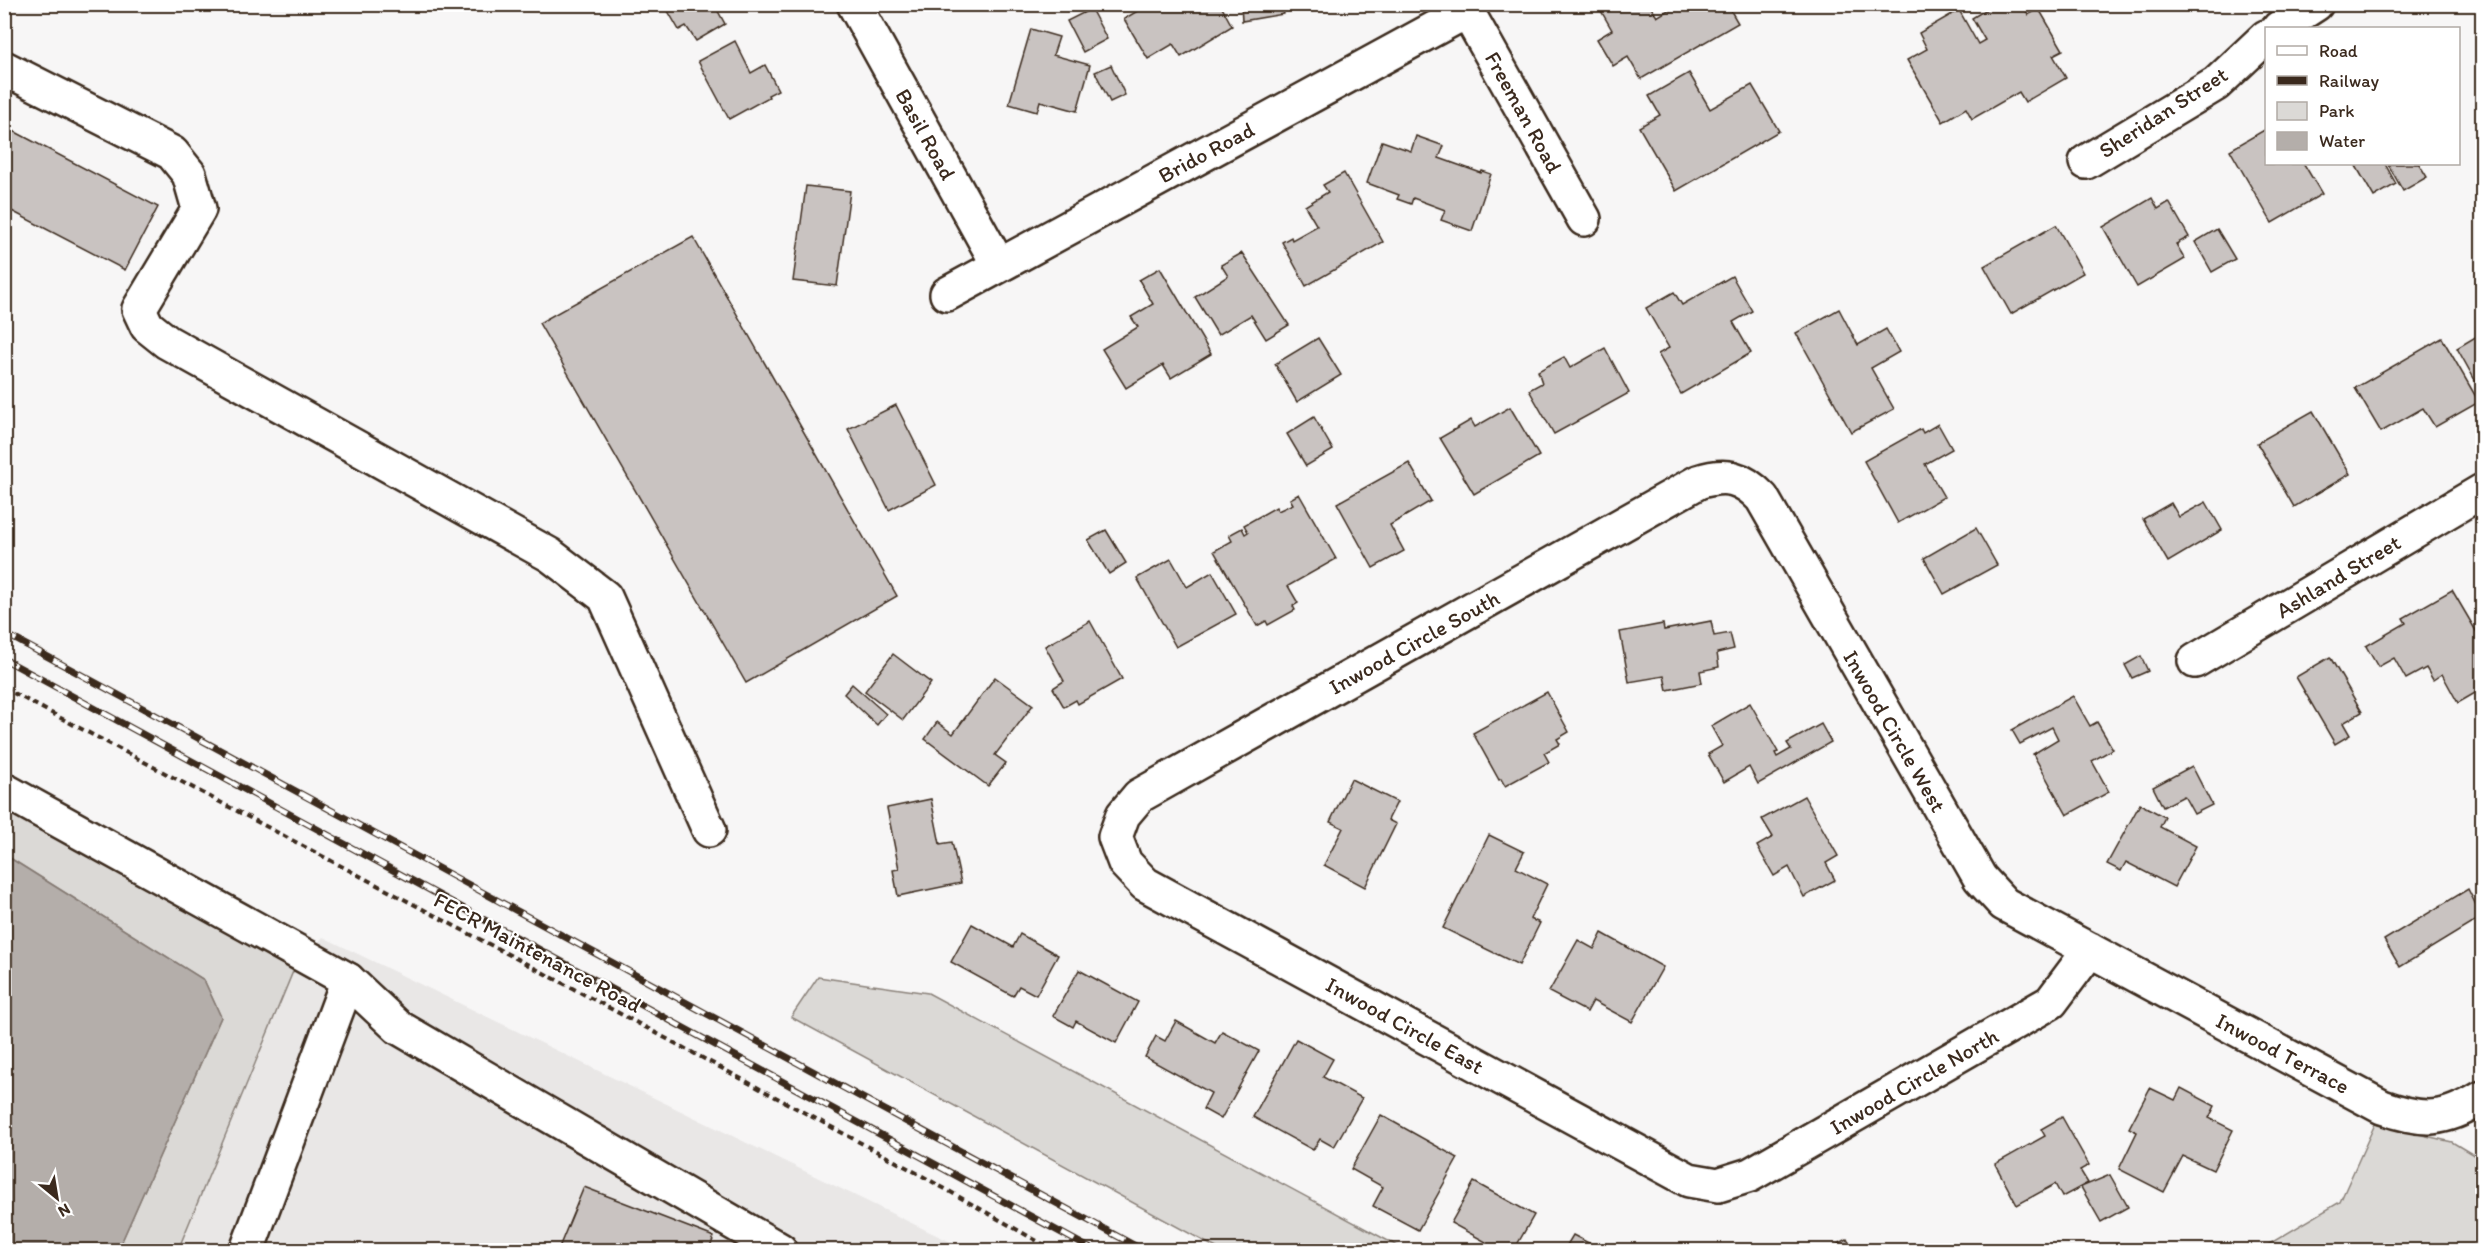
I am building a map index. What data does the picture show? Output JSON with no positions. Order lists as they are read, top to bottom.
{
  "streets": {
    "street": [
      "Freeman Road",
      "Sheridan Street",
      "Basil Road",
      "Brido Road",
      "Ashland Street",
      "Inwood Circle South",
      "Inwood Circle West",
      "Inwood Circle East",
      "Inwood Terrace",
      "Inwood Circle North"
    ],
    "path": ["FECR Maintenance Road"]
  },
  "crossings": [
    ["Freeman Road", "Brido Road"],
    ["Basil Road", "Brido Road"],
    ["Inwood Circle South", "Inwood Circle West"],
    ["Inwood Circle South", "Inwood Circle East"],
    ["Inwood Circle West", "Inwood Terrace"],
    ["Inwood Circle West", "Inwood Circle North"],
    ["Inwood Circle East", "Inwood Circle North"],
    ["Inwood Terrace", "Inwood Circle North"]
  ],
  "legend": [
    "Road",
    "Railway",
    "Park",
    "Water"
  ],
  "north": "bottom right"
}
